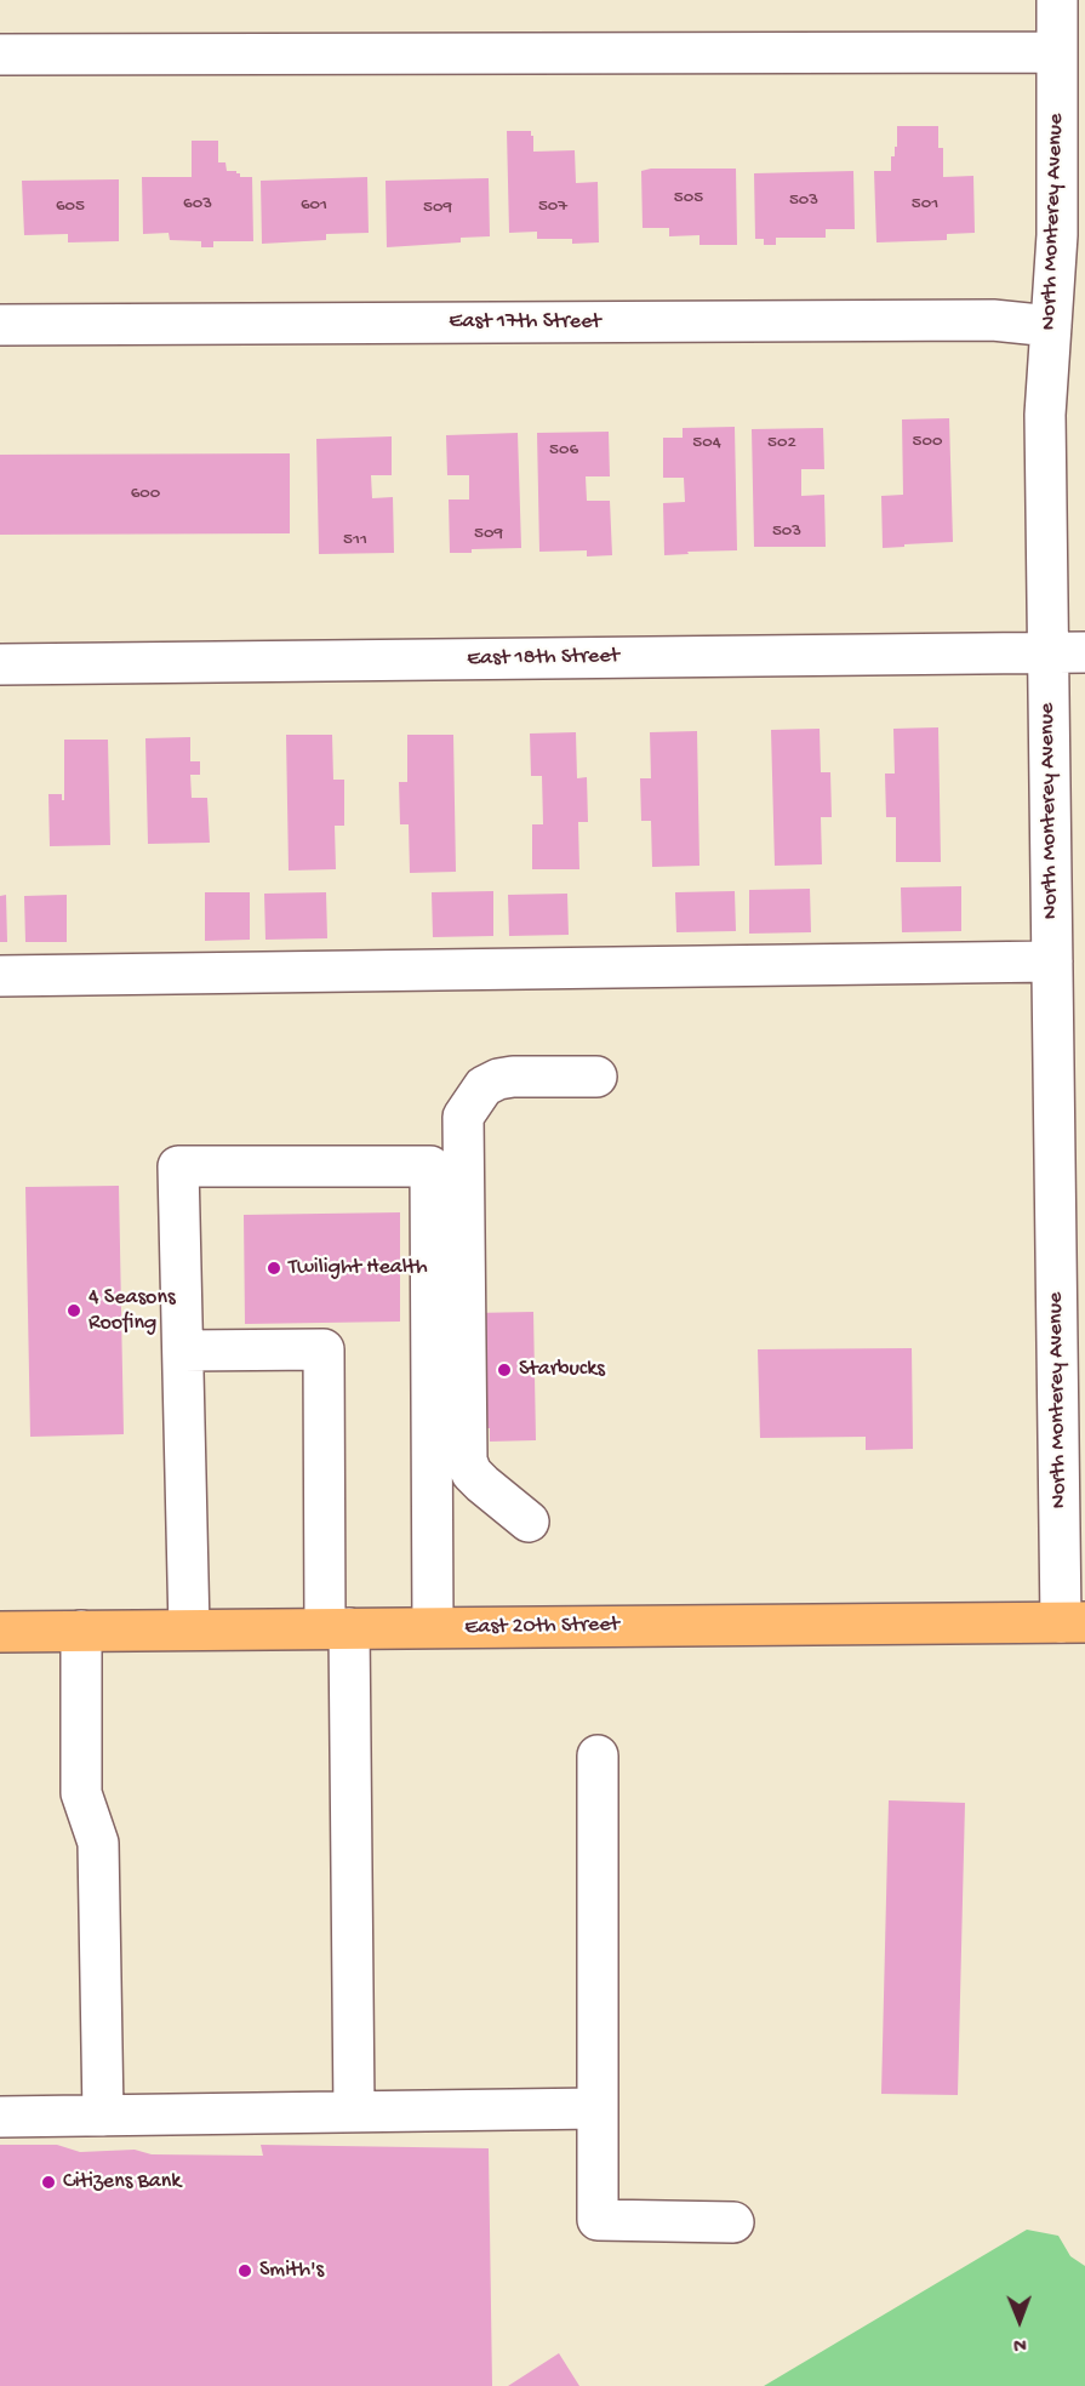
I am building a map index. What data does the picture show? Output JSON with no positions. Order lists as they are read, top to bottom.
{
  "streets": {
    "main road": ["East 20th Street"],
    "street": ["North Monterey Avenue", "East 17th Street", "East 18th Street"]
  },
  "crossings": [
    ["North Monterey Avenue", "East 17th Street"],
    ["North Monterey Avenue", "East 18th Street"],
    ["North Monterey Avenue", "East 20th Street"]
  ],
  "places": [
    "Twilight Health",
    "4 Seasons Roofing",
    "Starbucks",
    "Citizens Bank",
    "Smith's"
  ],
  "house_numbers": [
    "505",
    "503",
    "603",
    "501",
    "601",
    "605",
    "507",
    "509",
    "500",
    "504",
    "502",
    "506",
    "600",
    "503",
    "509",
    "511"
  ],
  "north": "bottom"
}
